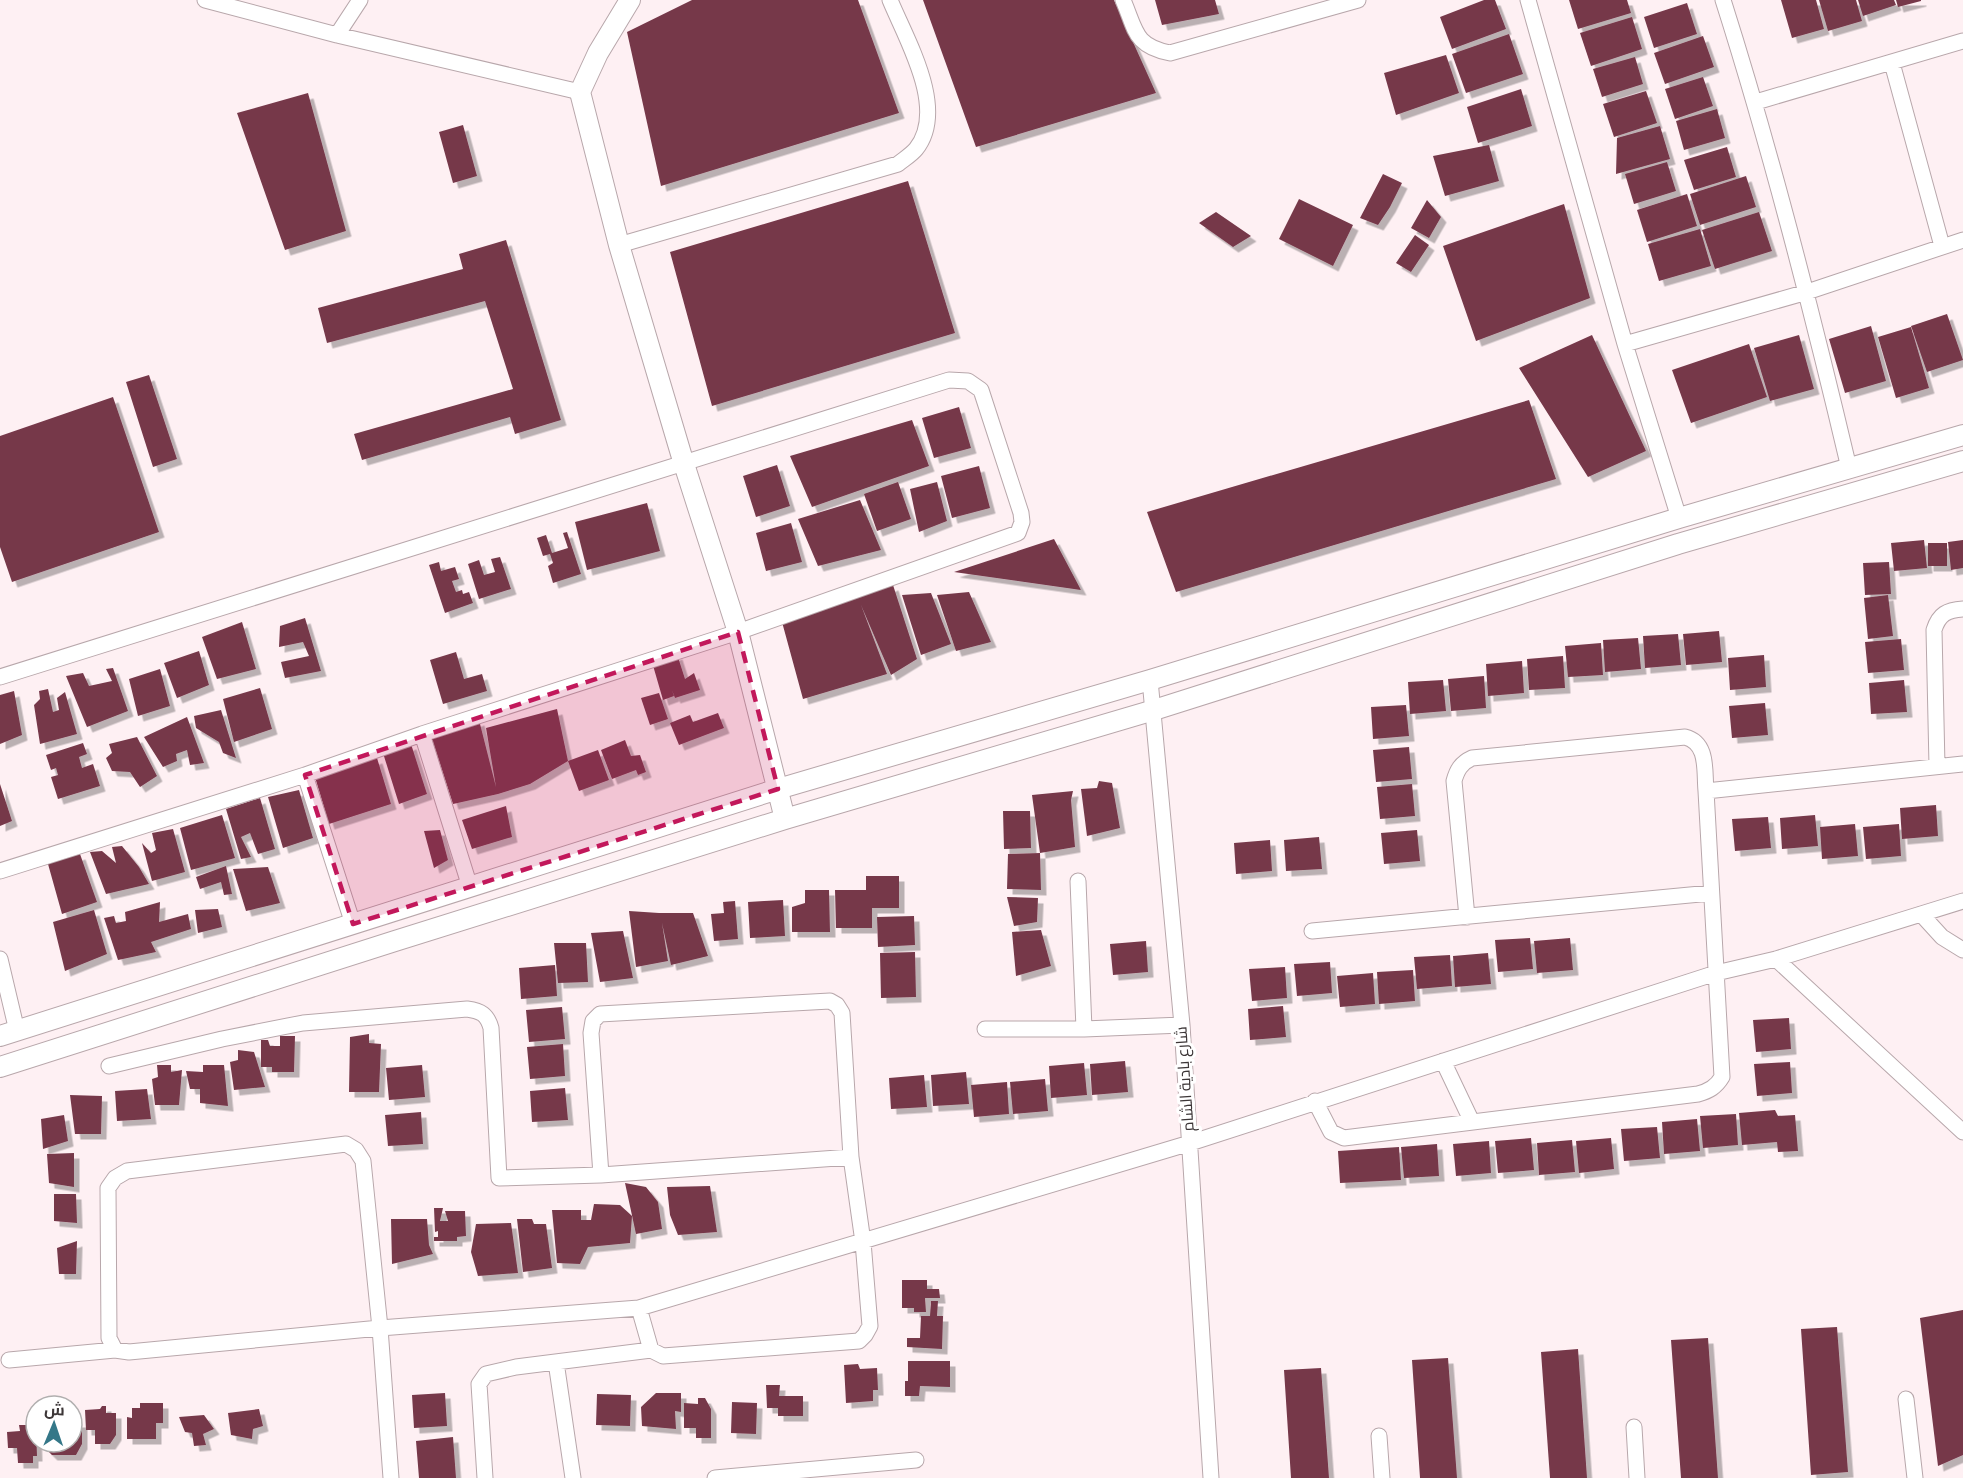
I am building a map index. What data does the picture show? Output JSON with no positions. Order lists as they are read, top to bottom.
{
  "streets": {
    "street": ["شارع بادية الشام"]
  },
  "north": "top"
}
